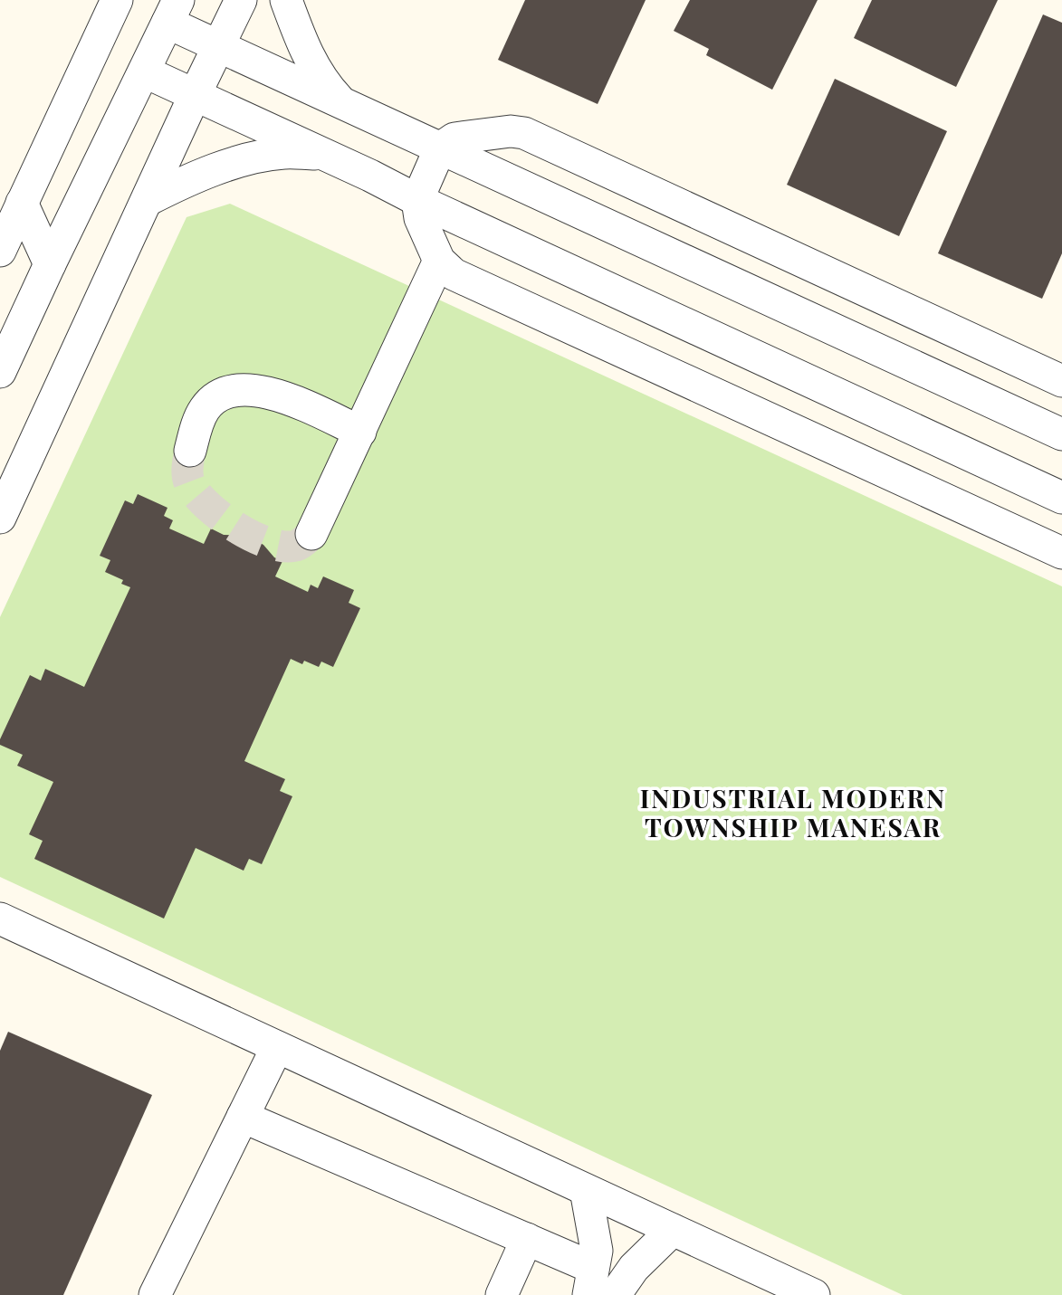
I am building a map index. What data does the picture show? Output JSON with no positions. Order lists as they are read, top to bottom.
{
  "districts": ["INDUSTRIAL MODERN TOWNSHIP MANESAR"]
}
